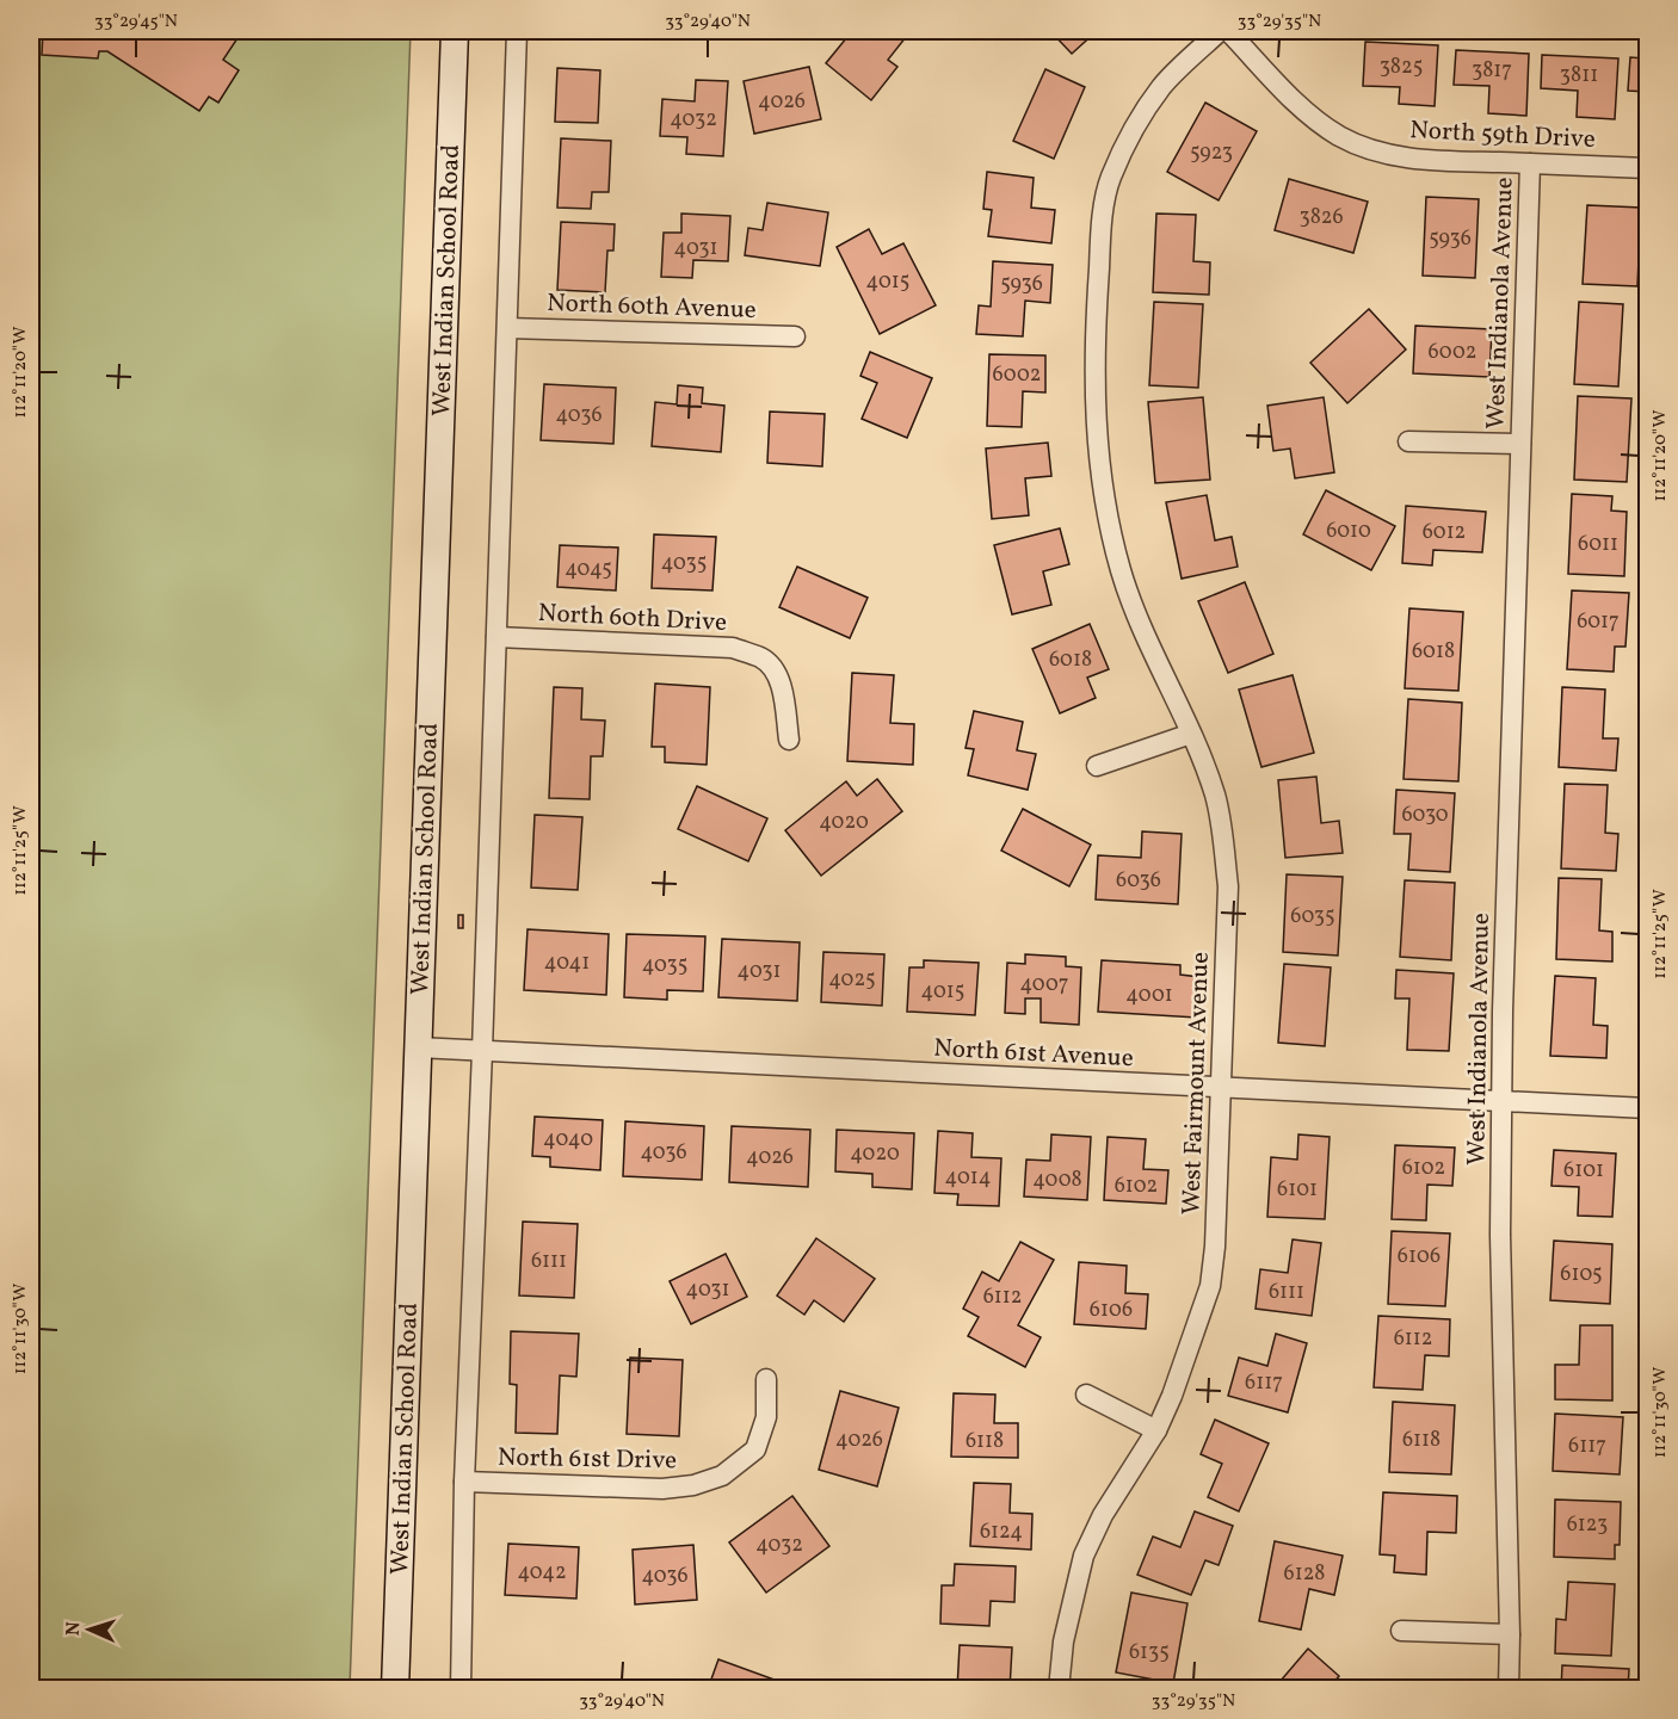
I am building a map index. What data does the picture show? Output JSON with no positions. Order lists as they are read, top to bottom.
{
  "streets": {
    "main road": ["West Indian School Road"],
    "street": [
      "North 59th Drive",
      "West Indianola Avenue",
      "North 60th Avenue",
      "North 60th Drive",
      "North 61st Avenue",
      "West Fairmount Avenue",
      "North 61st Drive"
    ]
  },
  "crossings": [
    ["North 59th Drive", "West Indianola Avenue"],
    ["West Indian School Road", "North 61st Avenue"],
    ["West Indianola Avenue", "North 61st Avenue"],
    ["North 61st Avenue", "West Fairmount Avenue"]
  ],
  "house_numbers": [
    "3825",
    "3817",
    "3811",
    "4026",
    "4032",
    "5923",
    "3826",
    "5936",
    "4031",
    "4015",
    "5936",
    "6002",
    "6002",
    "4036",
    "6010",
    "6012",
    "6011",
    "4035",
    "4045",
    "6017",
    "6018",
    "6018",
    "6030",
    "4020",
    "6036",
    "6035",
    "4041",
    "4035",
    "4031",
    "4025",
    "4007",
    "4015",
    "4001",
    "4040",
    "4036",
    "4020",
    "4026",
    "6102",
    "6101",
    "4014",
    "4008",
    "6102",
    "6101",
    "6106",
    "6111",
    "6105",
    "4031",
    "6111",
    "6112",
    "6106",
    "6112",
    "6117",
    "4026",
    "6118",
    "6118",
    "6117",
    "6123",
    "6124",
    "4032",
    "4042",
    "6128",
    "4036",
    "6135"
  ],
  "north": "left",
  "coordinates": [
    "33°29'45\"N",
    "33°29'40\"N",
    "33°29'35\"N",
    "112°11'20\"W",
    "112°11'25\"W",
    "112°11'30\"W"
  ]
}
